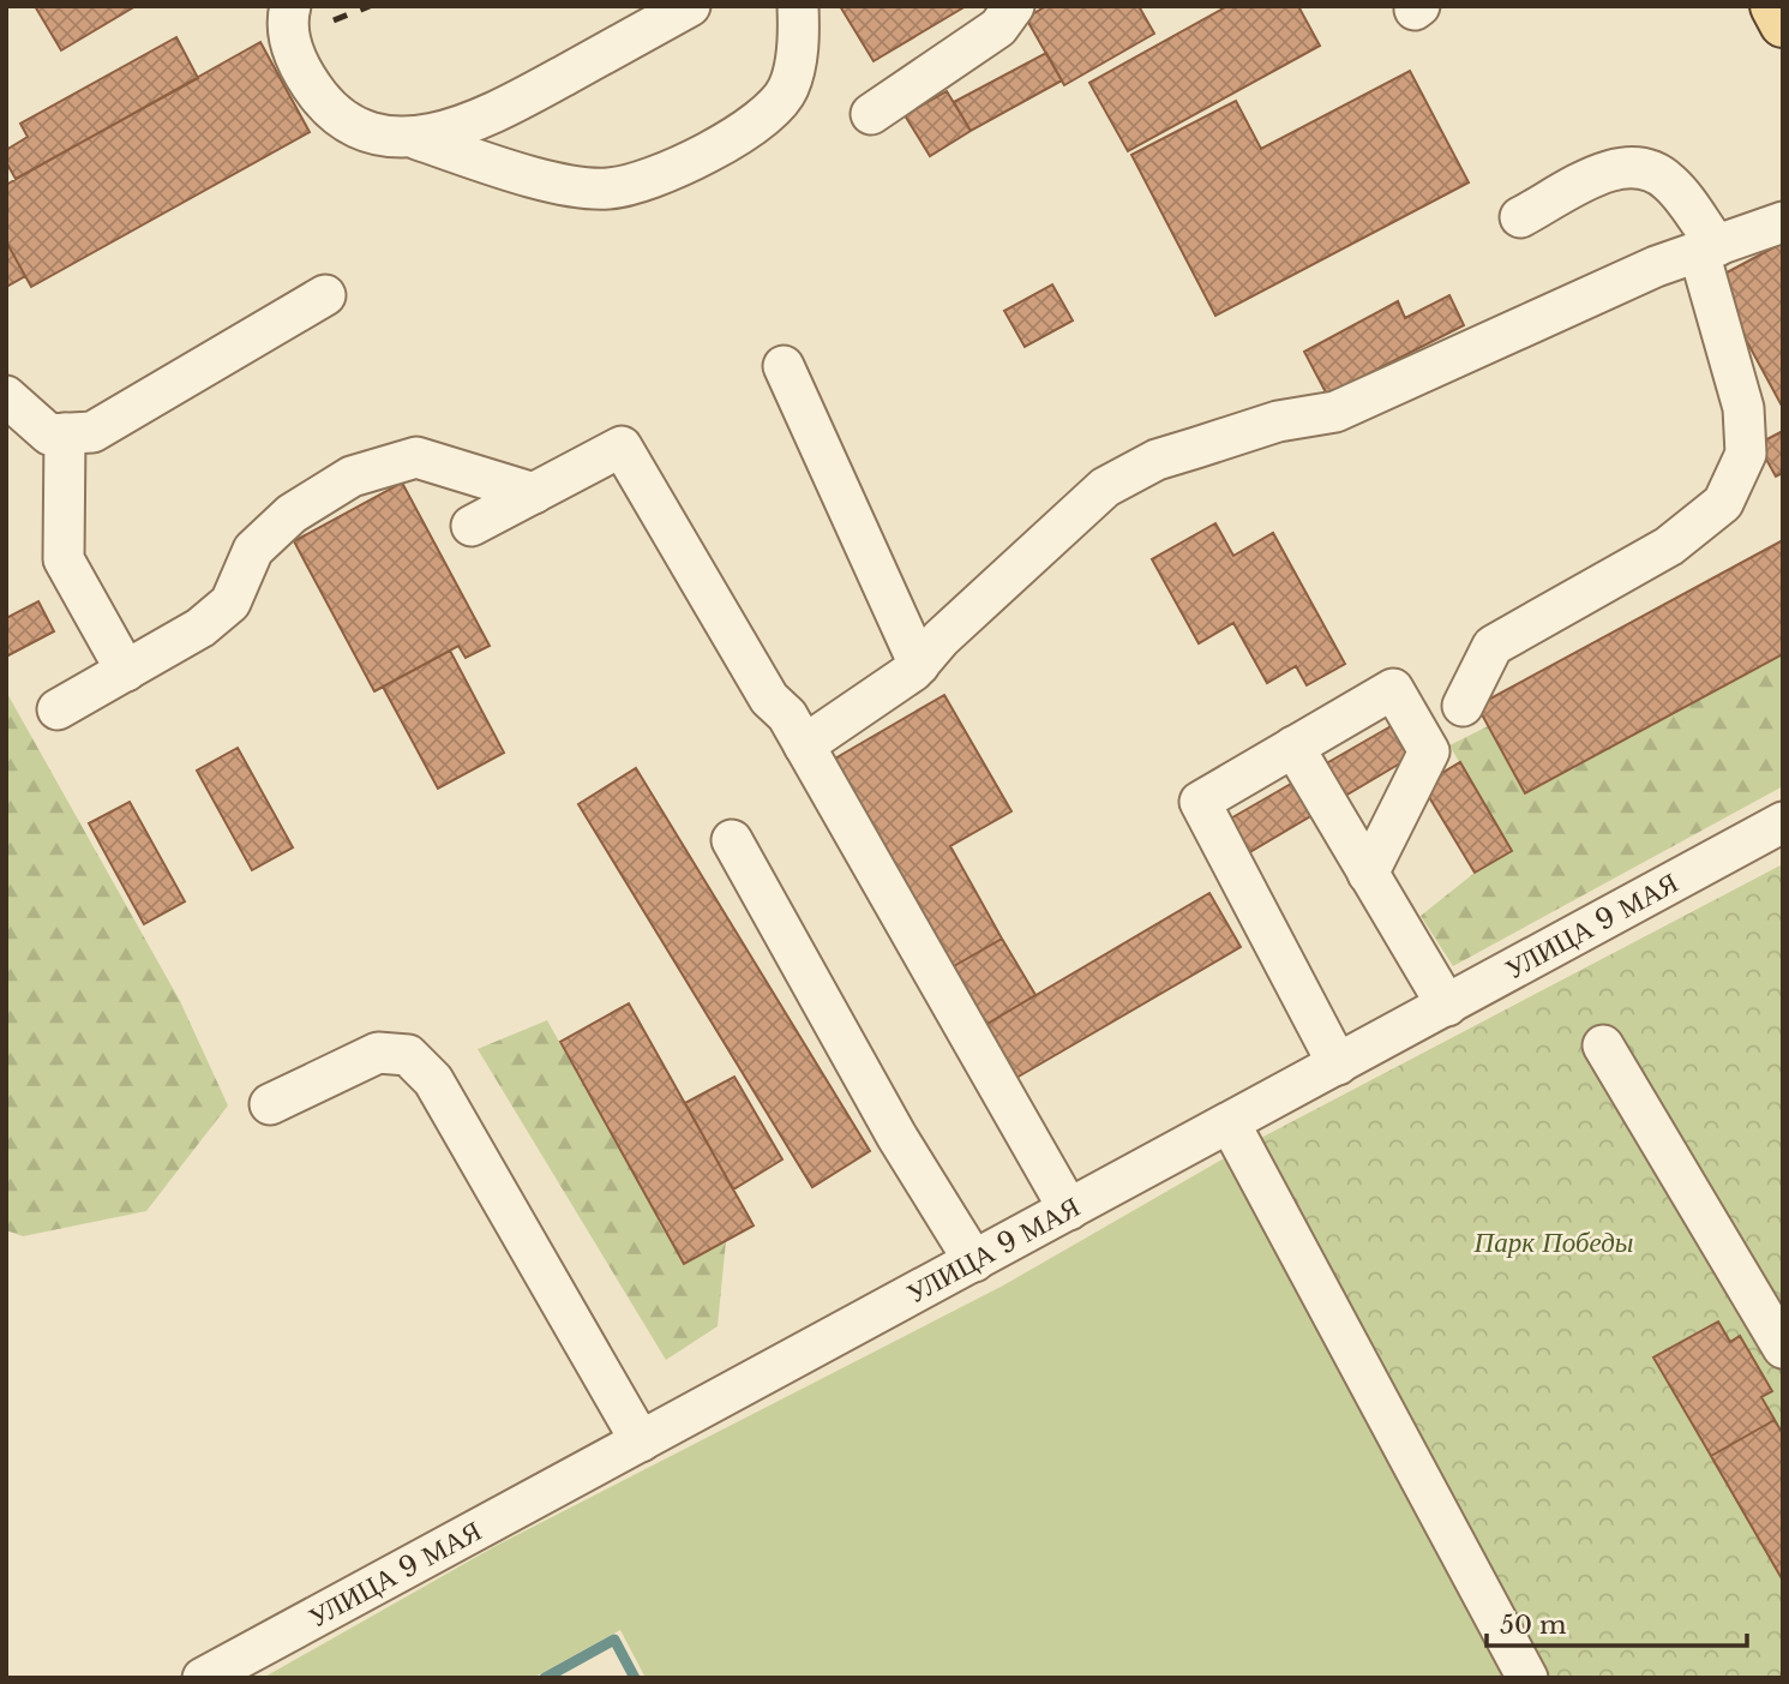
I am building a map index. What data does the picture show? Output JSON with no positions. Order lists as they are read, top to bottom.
{
  "streets": {
    "street": ["УЛИЦА 9 МАЯ"]
  },
  "parks": ["Парк Победы"],
  "scale_bar": "50 m"
}
